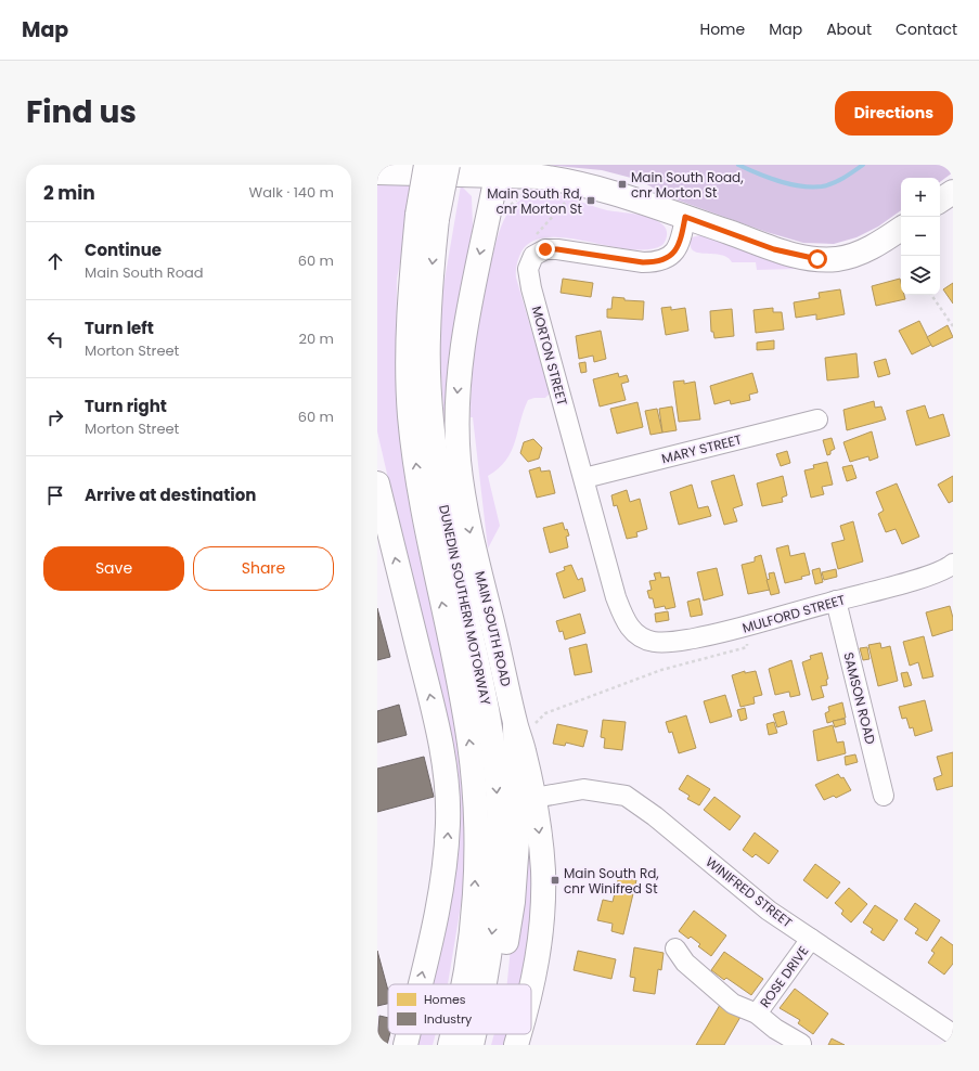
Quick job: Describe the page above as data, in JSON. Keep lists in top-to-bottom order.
{
  "streets": {
    "main road": ["DUNEDIN SOUTHERN MOTORWAY", "MAIN SOUTH ROAD"],
    "street": [
      "MORTON STREET",
      "MARY STREET",
      "MULFORD STREET",
      "SAMSON ROAD",
      "WINIFRED STREET",
      "ROSE DRIVE"
    ]
  },
  "crossings": [
    ["MORTON STREET", "MARY STREET"],
    ["MORTON STREET", "MULFORD STREET"],
    ["MULFORD STREET", "SAMSON ROAD"],
    ["MAIN SOUTH ROAD", "WINIFRED STREET"],
    ["WINIFRED STREET", "ROSE DRIVE"]
  ],
  "places": {
    "transit": ["Main South Road, cnr Morton St", "Main South Rd, cnr Morton St", "Main South Rd, cnr Winifred St"]
  },
  "legend": ["Homes", "Industry"],
  "page": {
    "header": "Map",
    "nav": [
      "Home",
      "Map",
      "About",
      "Contact"
    ],
    "title": "Find us",
    "buttons": [
      "Directions",
      ["Save", "Share"]
    ],
    "heading": ["2 min", "Walk · 140 m"],
    "map_buttons": ["+", "−"],
    "list": [
      ["Continue", "Main South Road", "60 m"],
      ["Turn left", "Morton Street", "20 m"],
      ["Turn right", "Morton Street", "60 m"],
      "Arrive at destination"
    ]
  }
}
